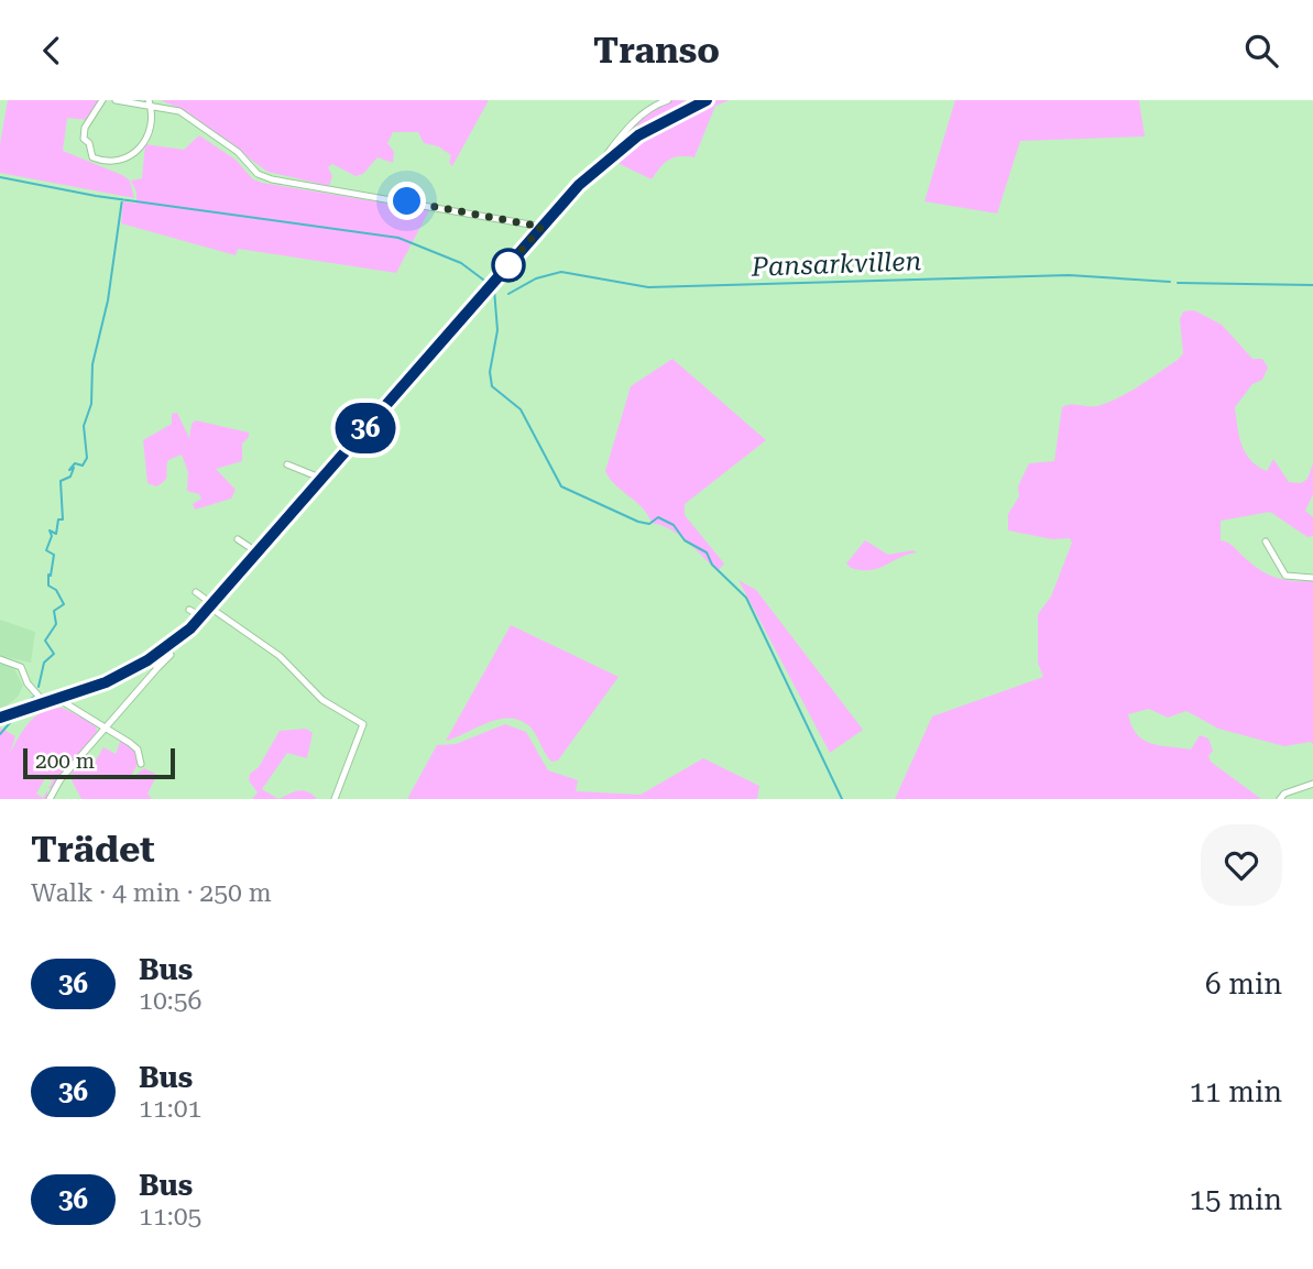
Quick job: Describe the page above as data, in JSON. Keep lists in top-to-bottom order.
{
  "water": ["Pansarkvillen"],
  "lines": ["bus line 36"],
  "scale_bar": "200 m",
  "page": {
    "header": "Transo",
    "on_map": "36",
    "scale": "200 m",
    "heading": ["Trädet", "Walk · 4 min · 250 m"],
    "list": [
      {
        "mark": "36",
        "name": "Bus",
        "note": "10:56",
        "value": "6 min"
      },
      {
        "mark": "36",
        "name": "Bus",
        "note": "11:01",
        "value": "11 min"
      },
      {
        "mark": "36",
        "name": "Bus",
        "note": "11:05",
        "value": "15 min"
      }
    ]
  }
}
